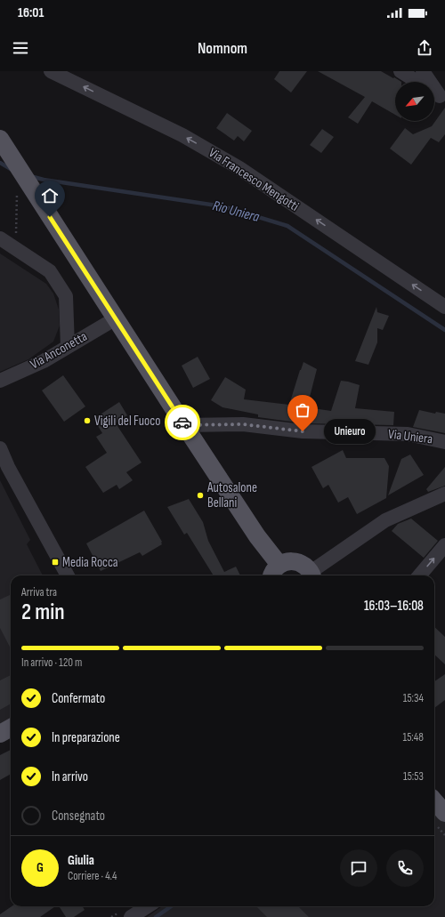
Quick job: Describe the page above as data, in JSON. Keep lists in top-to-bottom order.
{
  "streets": {
    "street": ["Via Francesco Mengotti", "Via Anconetta", "Via Uniera"]
  },
  "one_way": ["Via Francesco Mengotti"],
  "water": ["Rio Uniera"],
  "places": {
    "other": ["Vigili del Fuoco", "Unieuro", "Autosalone Bellani"],
    "transit": ["Media Rocca"]
  },
  "north": "bottom left",
  "page": {
    "status": "16:01",
    "header": "Nomnom",
    "bubble": "Unieuro",
    "heading": ["2 min", "Arriva tra", "16:03–16:08"],
    "panel": ["Giulia", "Corriere · 4.4"],
    "bar": "In arrivo · 120 m",
    "list": [
      ["Confermato", "15:34"],
      ["In preparazione", "15:48"],
      ["In arrivo", "15:53"],
      "Consegnato"
    ],
    "round": "G"
  }
}
